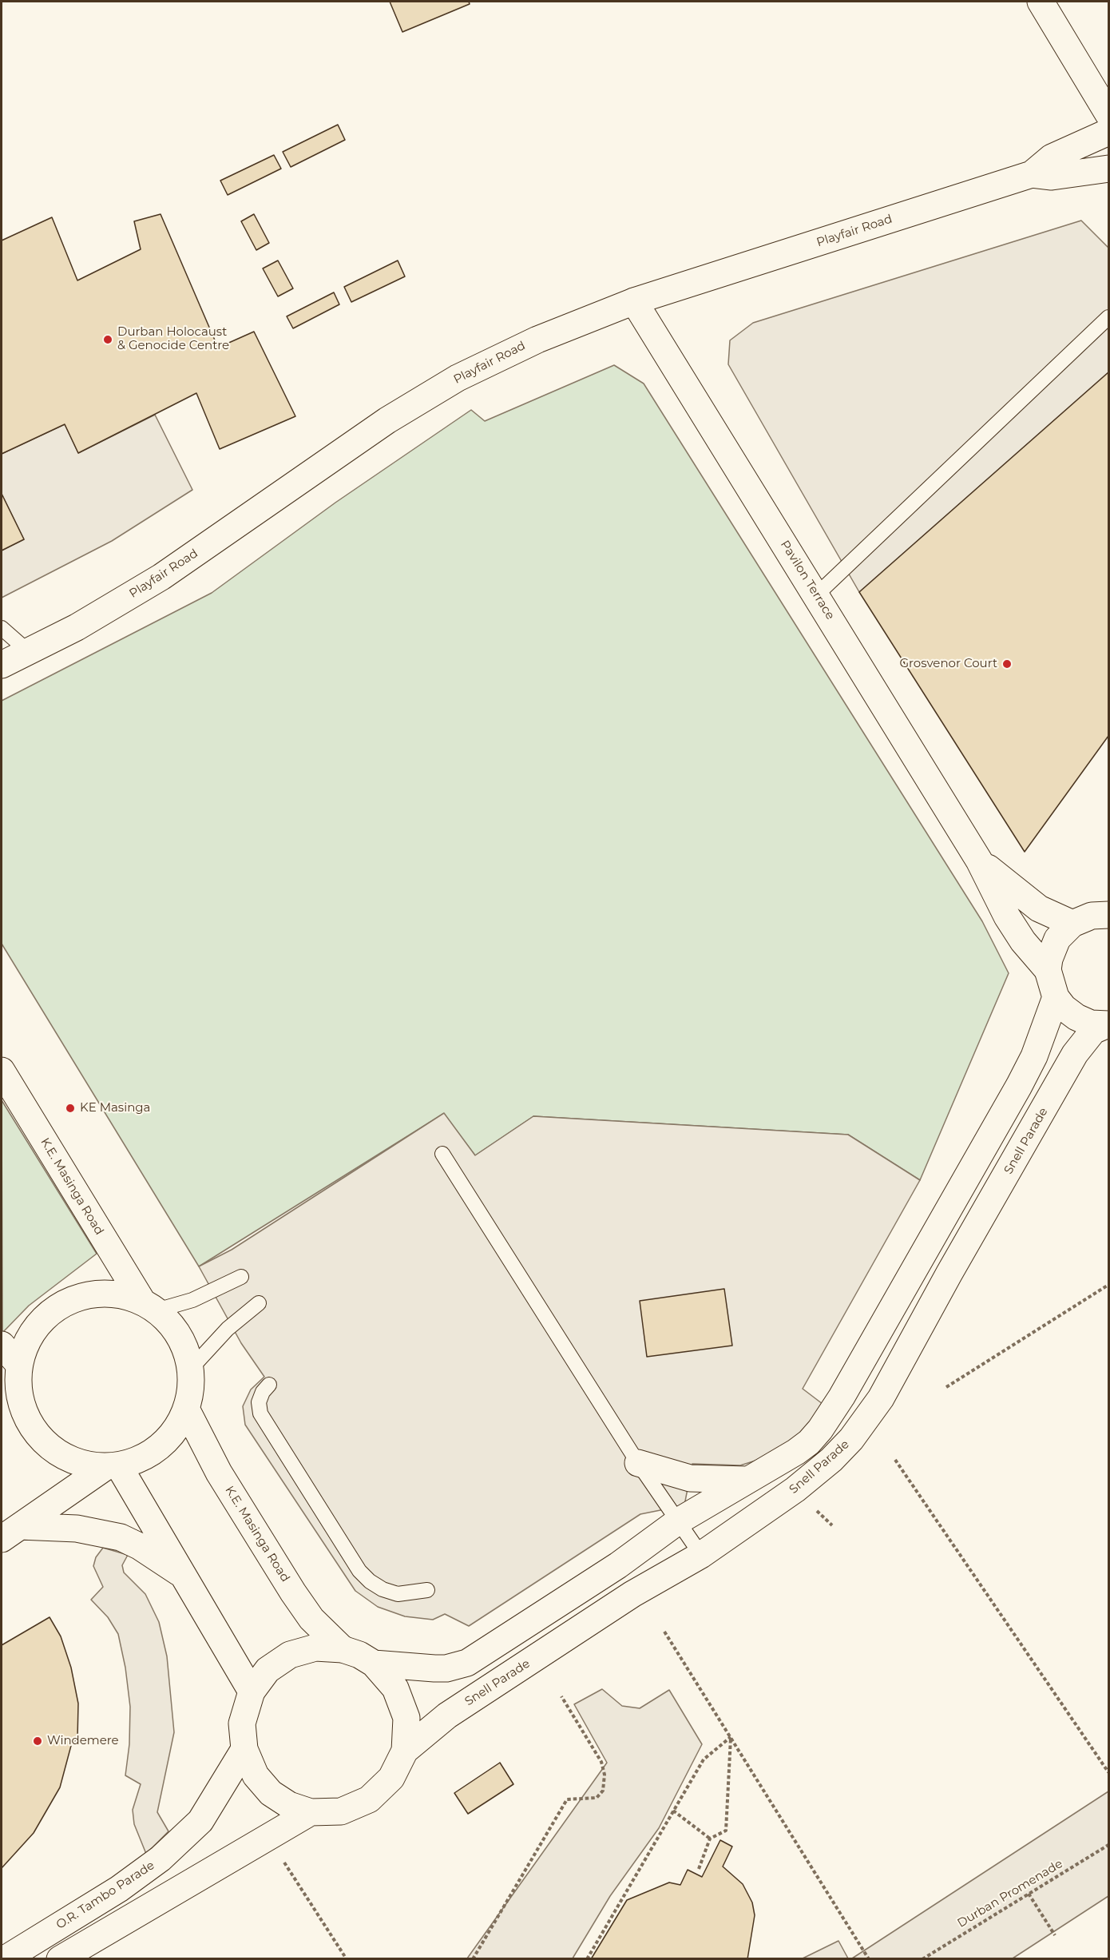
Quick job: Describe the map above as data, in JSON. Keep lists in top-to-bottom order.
{
  "streets": {
    "street": [
      "Playfair Road",
      "Pavilon Terrace",
      "Snell Parade",
      "K.E. Masinga Road",
      "O.R. Tambo Parade"
    ],
    "path": ["Durban Promenade"]
  },
  "crossings": [
    ["Playfair Road", "Pavilon Terrace"],
    ["Pavilon Terrace", "Snell Parade"],
    ["Snell Parade", "K.E. Masinga Road"],
    ["Snell Parade", "O.R. Tambo Parade"],
    ["K.E. Masinga Road", "O.R. Tambo Parade"]
  ],
  "places": [
    "Durban Holocaust & Genocide Centre",
    "Grosvenor Court",
    "KE Masinga",
    "Windemere"
  ]
}
